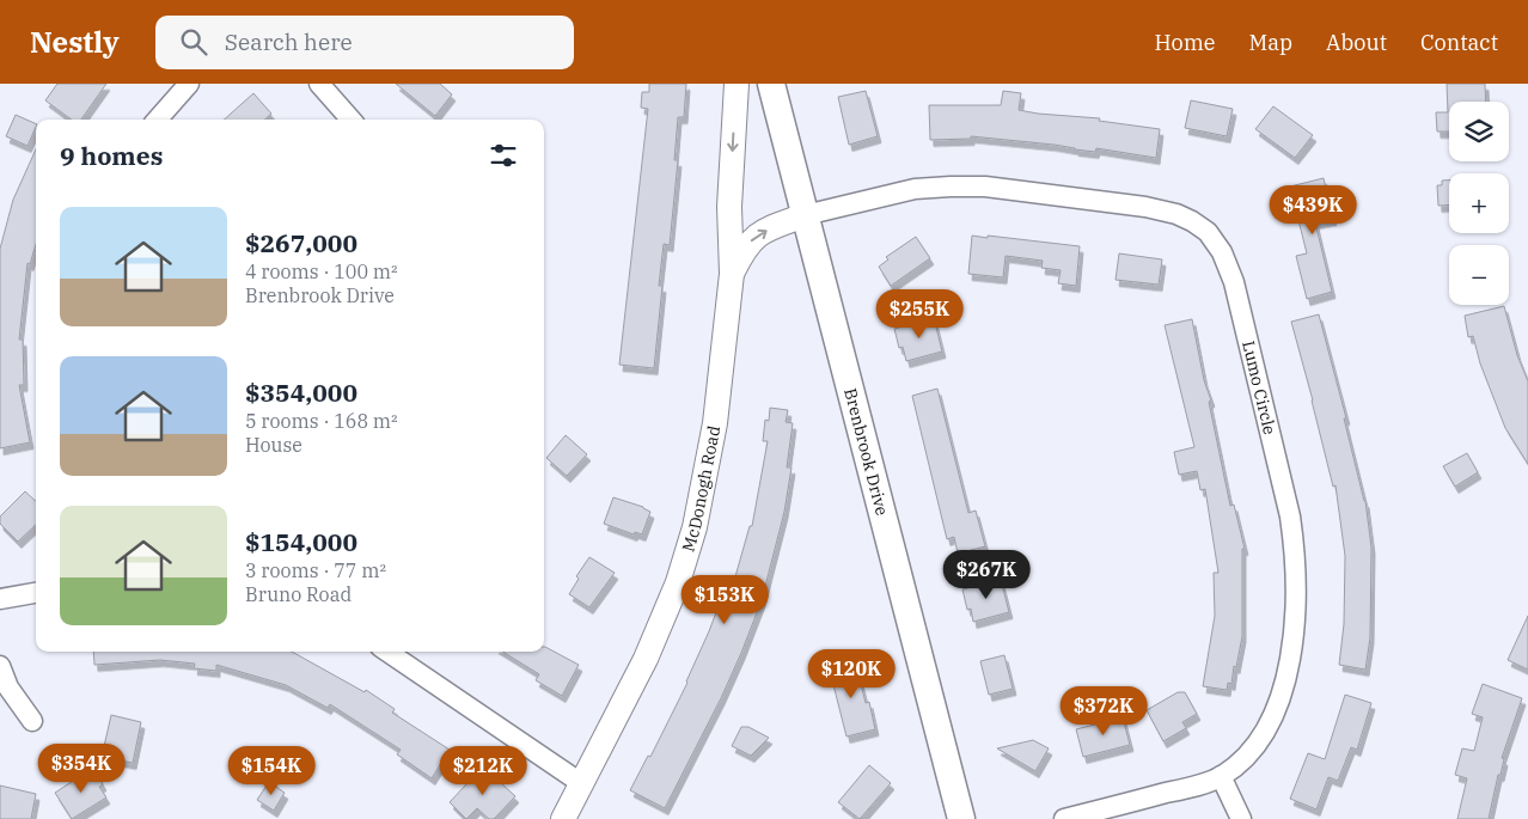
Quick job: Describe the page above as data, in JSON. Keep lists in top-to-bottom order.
{
  "streets": {
    "main road": ["Brenbrook Drive"],
    "street": ["Lumo Circle", "McDonogh Road"]
  },
  "crossings": [
    ["Lumo Circle", "Brenbrook Drive"],
    ["Lumo Circle", "McDonogh Road"],
    ["Brenbrook Drive", "McDonogh Road"]
  ],
  "page": {
    "header": "Nestly",
    "search": "Search here",
    "nav": [
      "Home",
      "Map",
      "About",
      "Contact"
    ],
    "map_buttons": ["+", "−"],
    "heading": "9 homes",
    "price": [
      "$439K",
      "$255K",
      "$267K",
      "$153K",
      "$120K",
      "$372K",
      "$354K",
      "$154K",
      "$212K"
    ],
    "list": [
      {
        "name": "$267,000",
        "note": "4 rooms · 100 m² · Brenbrook Drive"
      },
      {
        "name": "$354,000",
        "note": "5 rooms · 168 m² · House"
      },
      {
        "name": "$154,000",
        "note": "3 rooms · 77 m² · Bruno Road"
      }
    ]
  }
}
